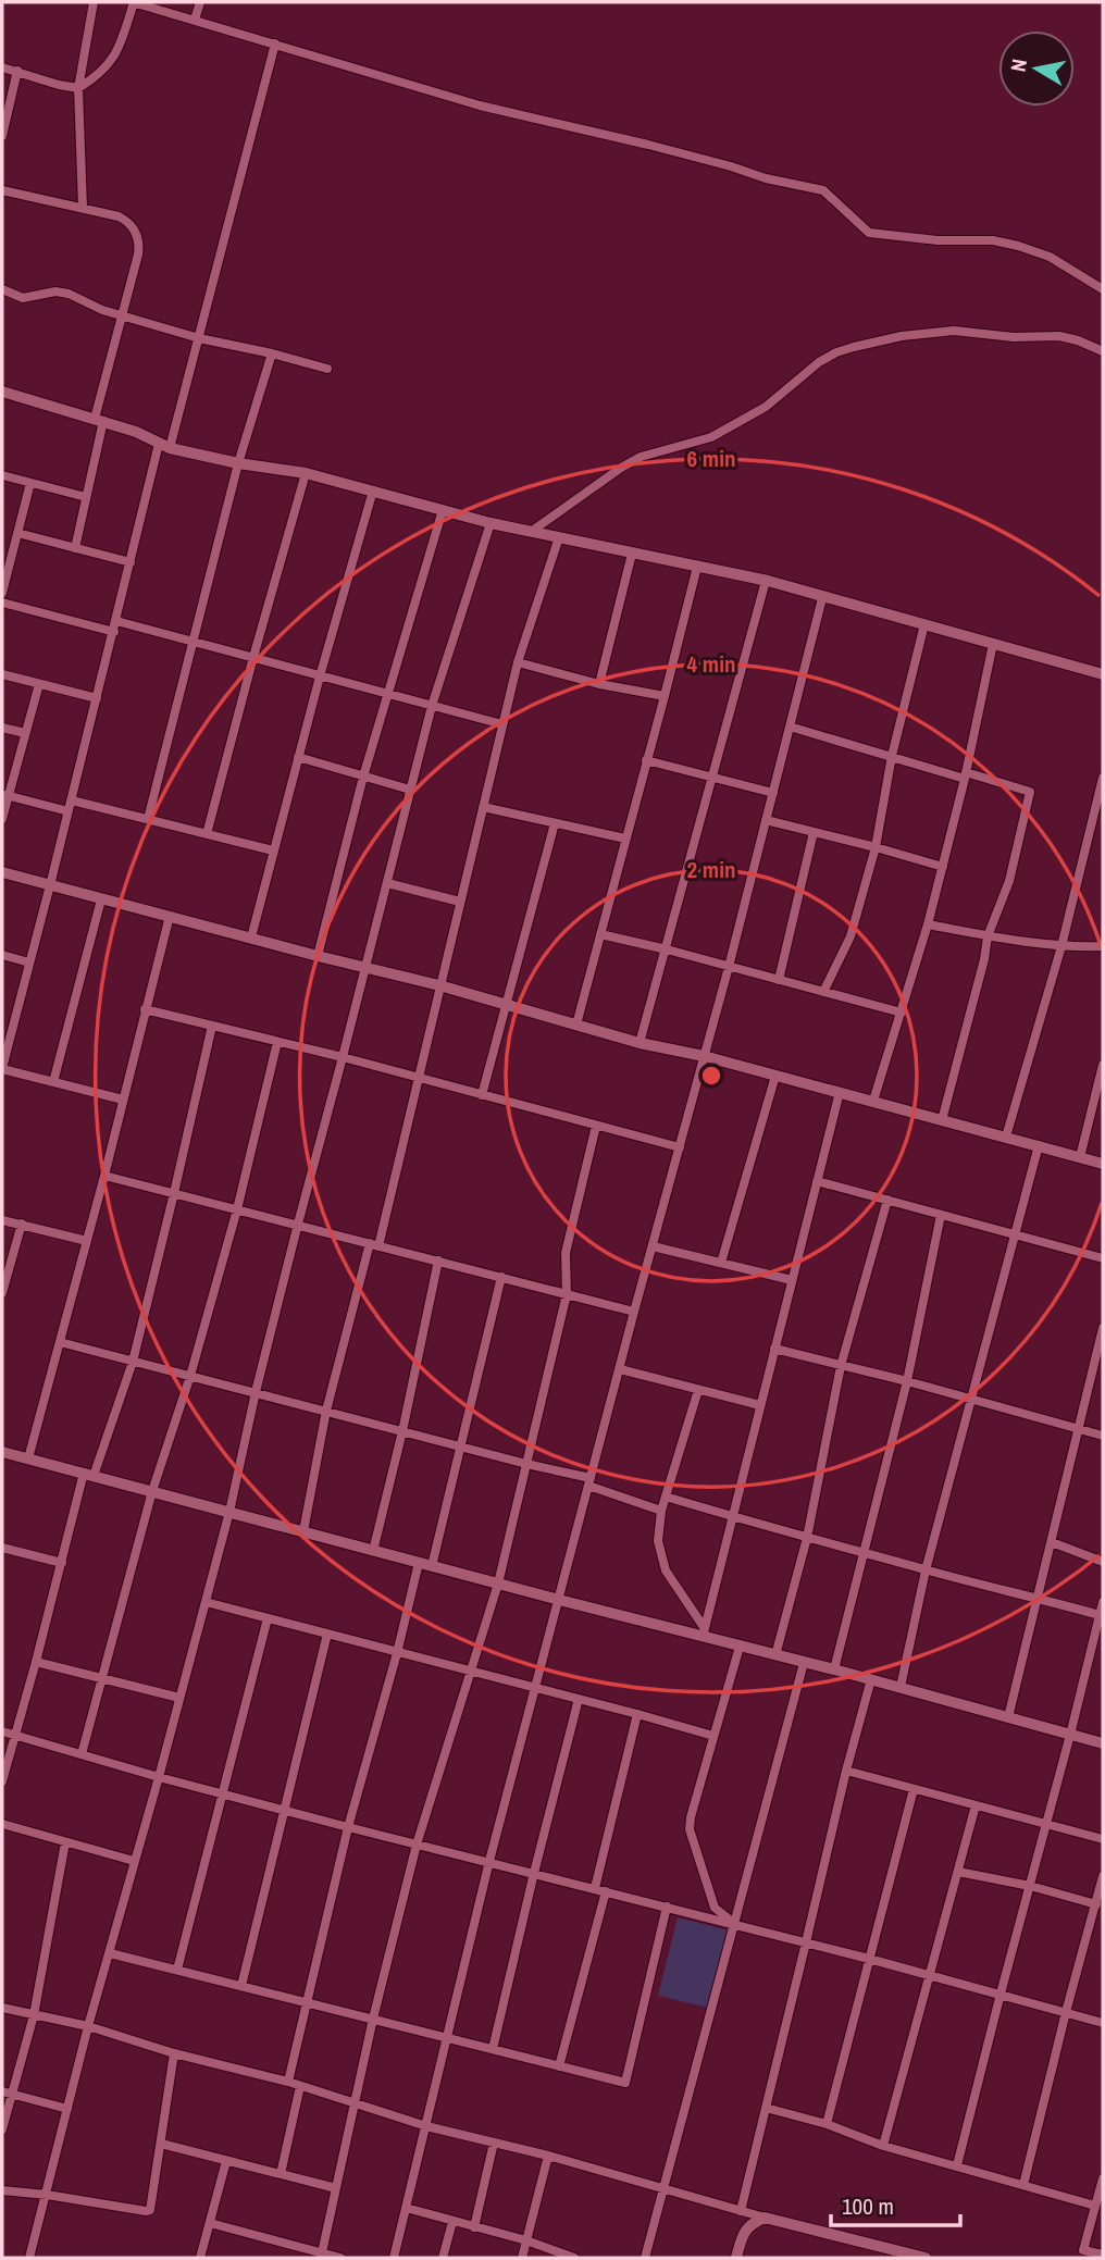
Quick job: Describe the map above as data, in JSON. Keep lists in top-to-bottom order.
{
  "scale_bar": "100 m",
  "north": "left",
  "rings": ["6 min", "4 min", "2 min"]
}
